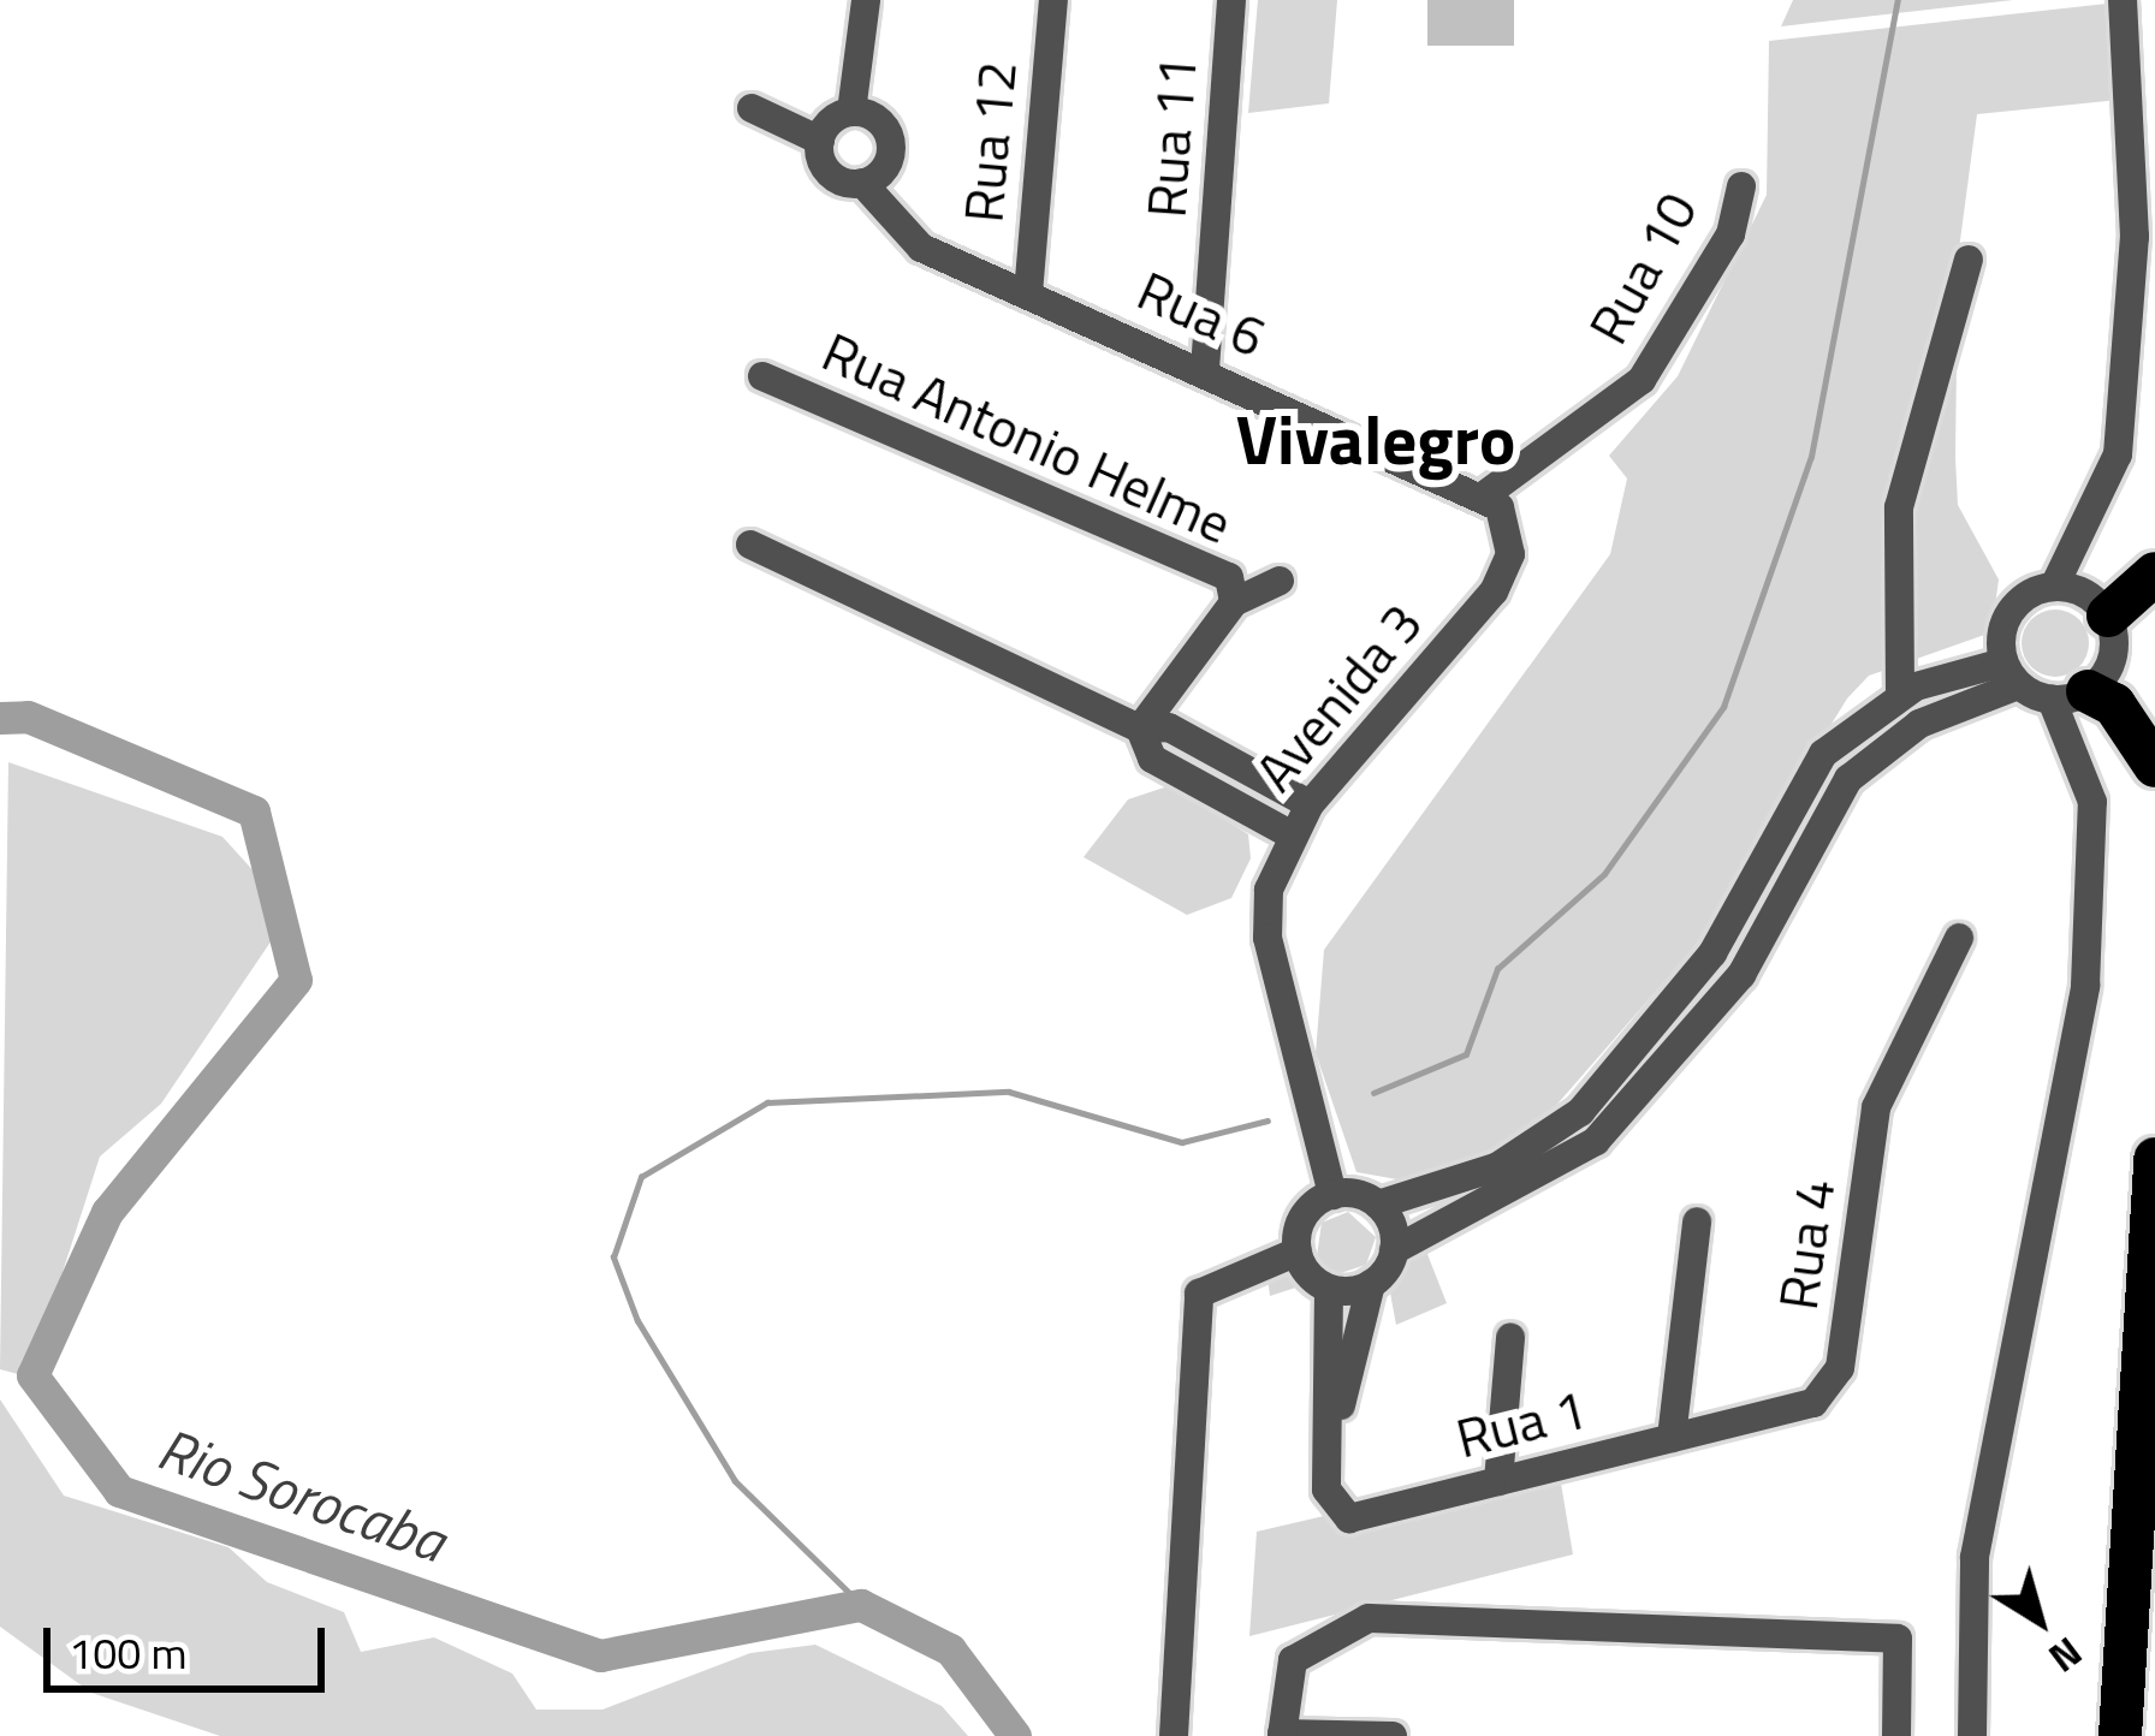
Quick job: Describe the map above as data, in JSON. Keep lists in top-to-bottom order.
{
  "streets": {
    "street": [
      "Rua 11",
      "Rua 12",
      "Rua 10",
      "Rua 6",
      "Rua Antonio Helme",
      "Avenida 3",
      "Rua 4",
      "Rua 1"
    ]
  },
  "crossings": [
    ["Rua 11", "Rua 6"],
    ["Rua 12", "Rua 6"],
    ["Rua 10", "Rua 6"],
    ["Rua 6", "Avenida 3"],
    ["Rua 4", "Rua 1"]
  ],
  "districts": ["Vivalegro"],
  "water": ["Rio Sorocaba"],
  "scale_bar": "100 m",
  "north": "bottom right"
}
